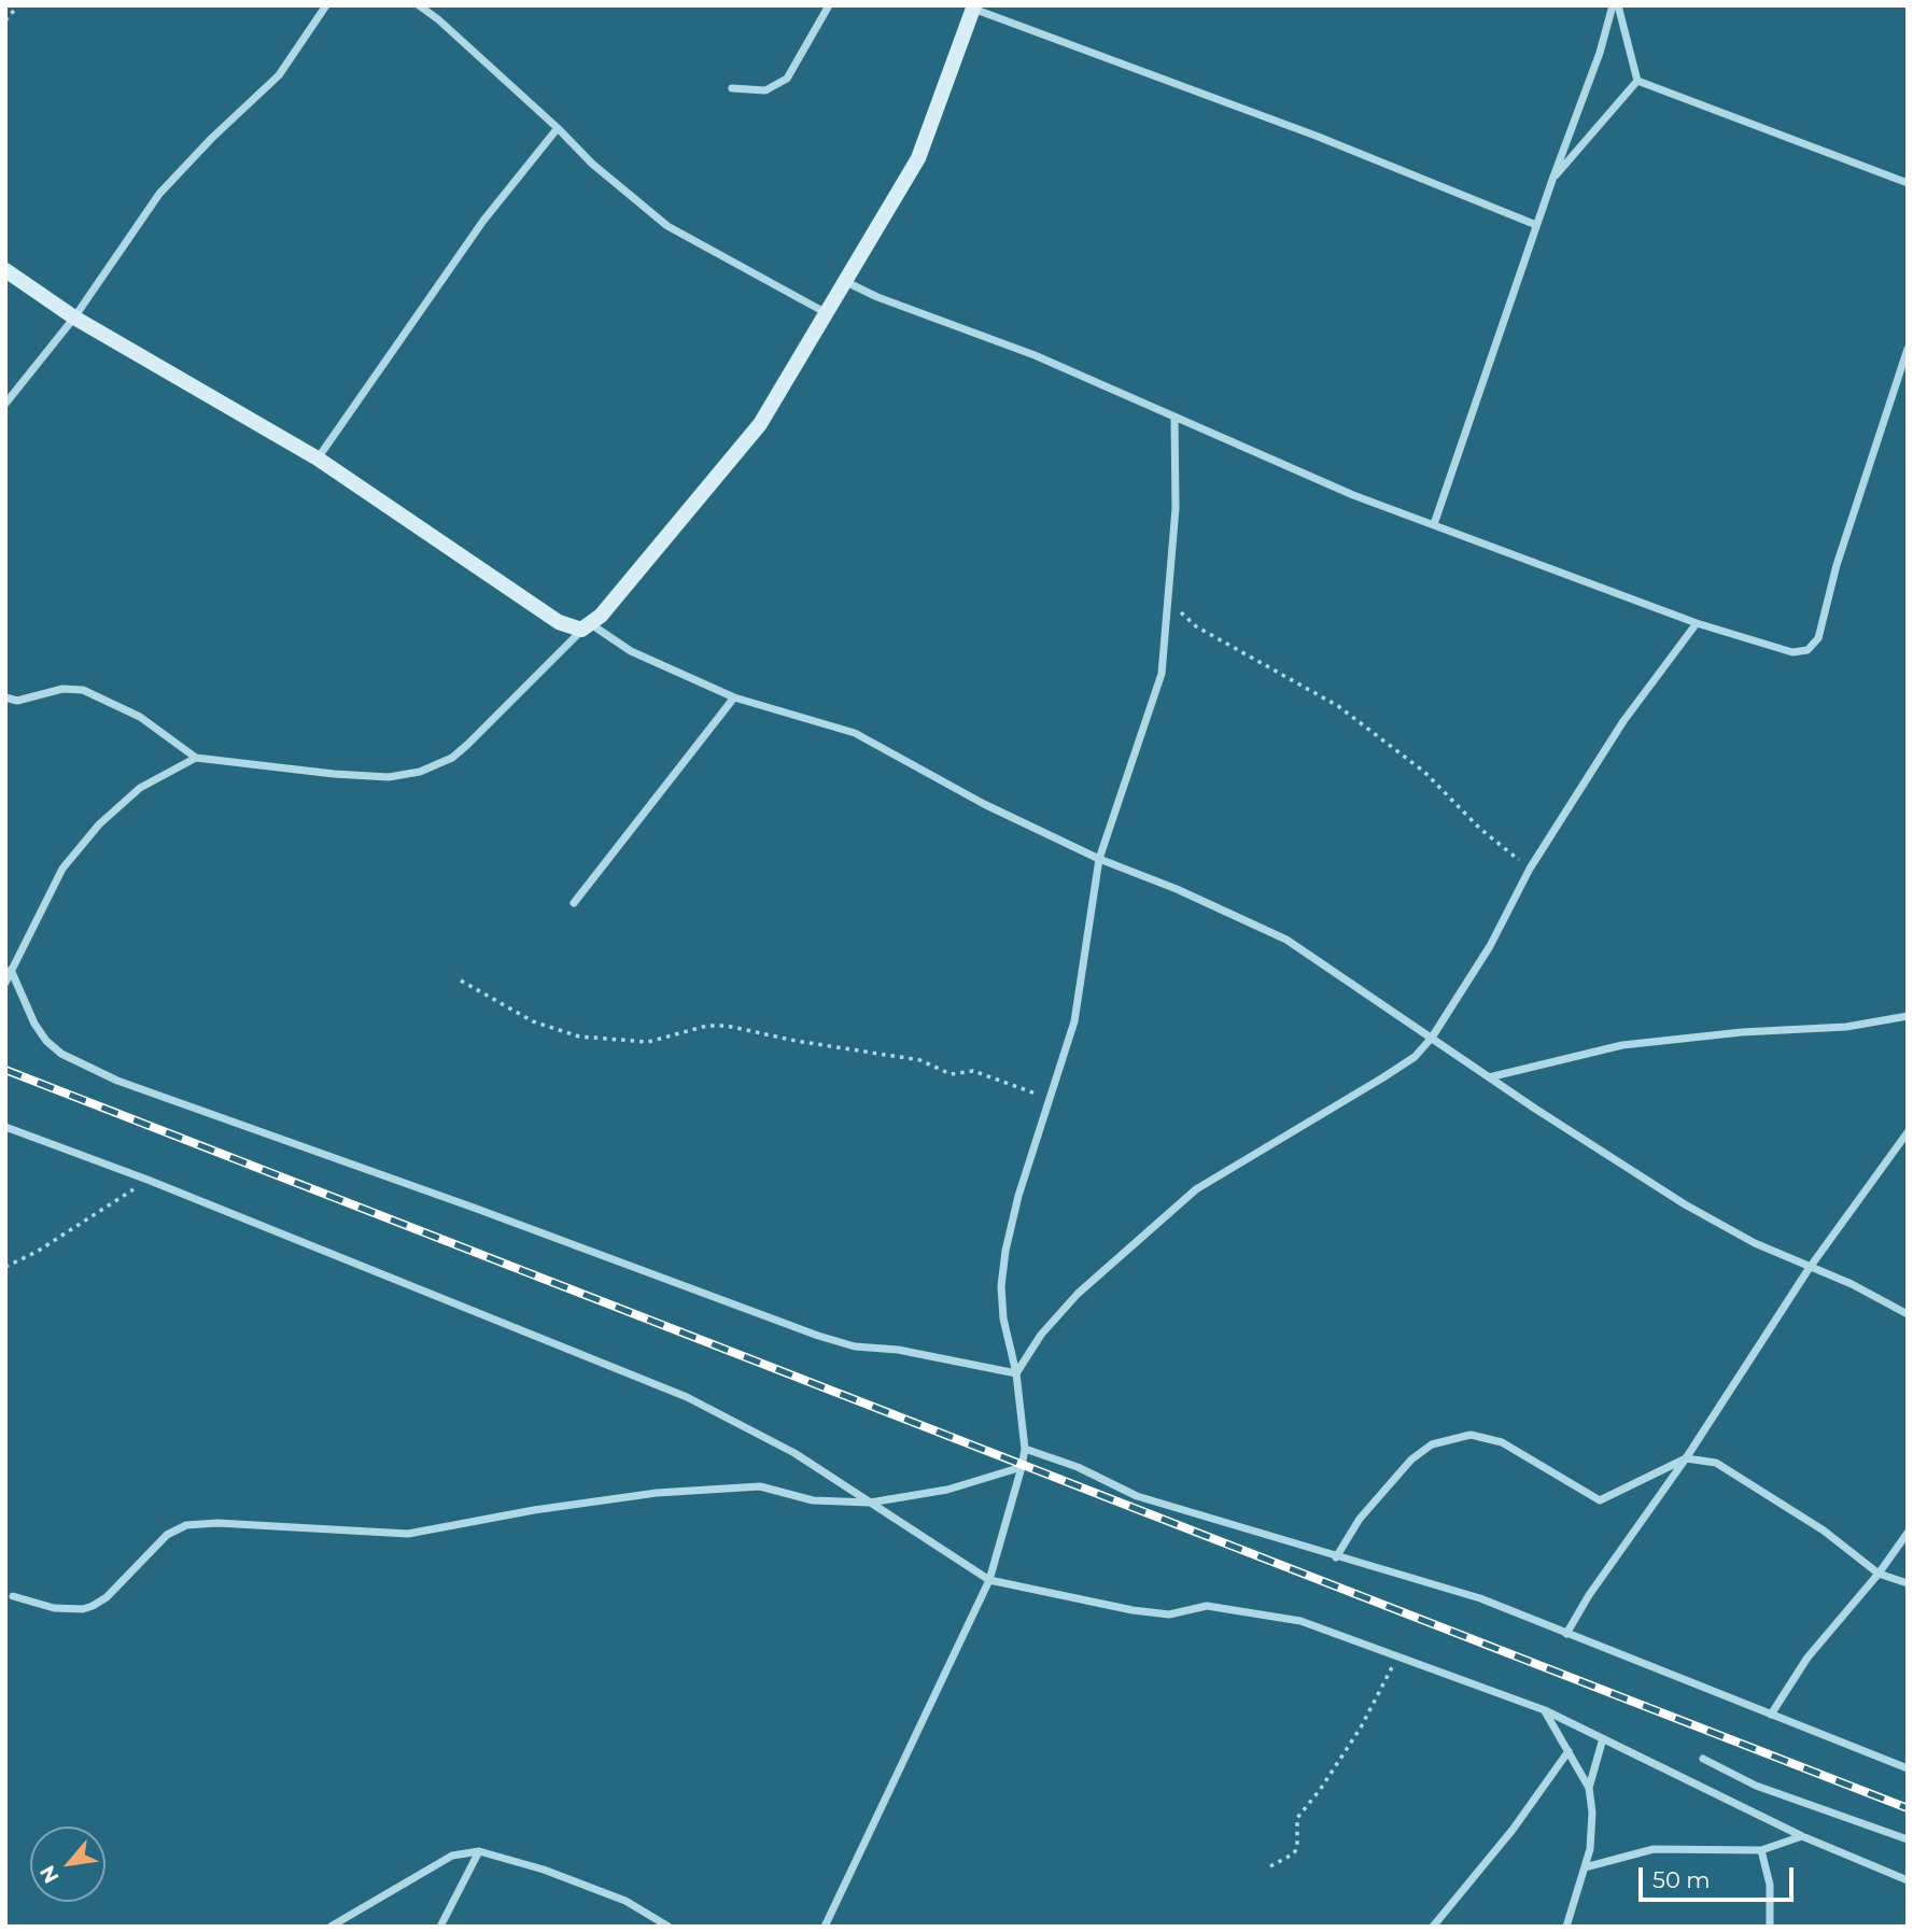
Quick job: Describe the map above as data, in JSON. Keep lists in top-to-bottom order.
{
  "scale_bar": "50 m",
  "north": "bottom left"
}
